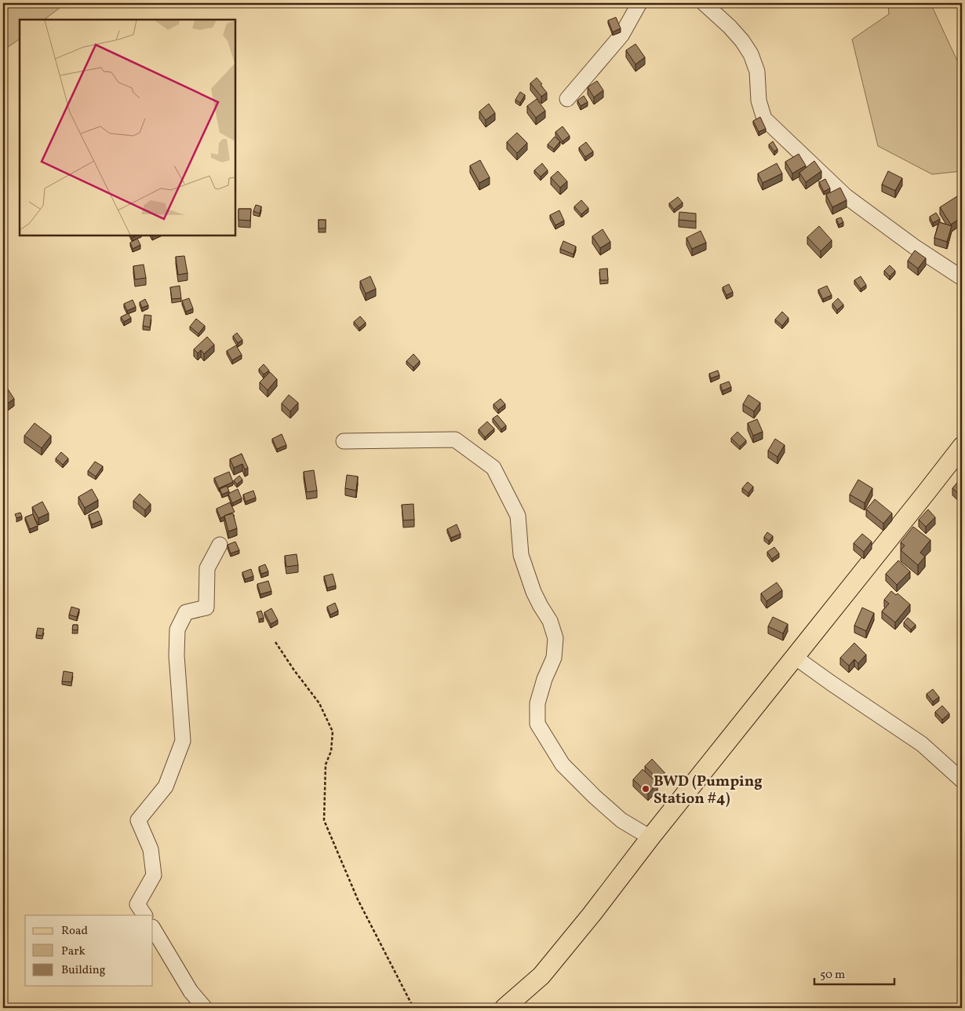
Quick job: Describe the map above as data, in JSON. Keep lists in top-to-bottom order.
{
  "places": ["BWD (Pumping Station #4)"],
  "legend": ["Road", "Park", "Building"],
  "scale_bar": "50 m"
}
